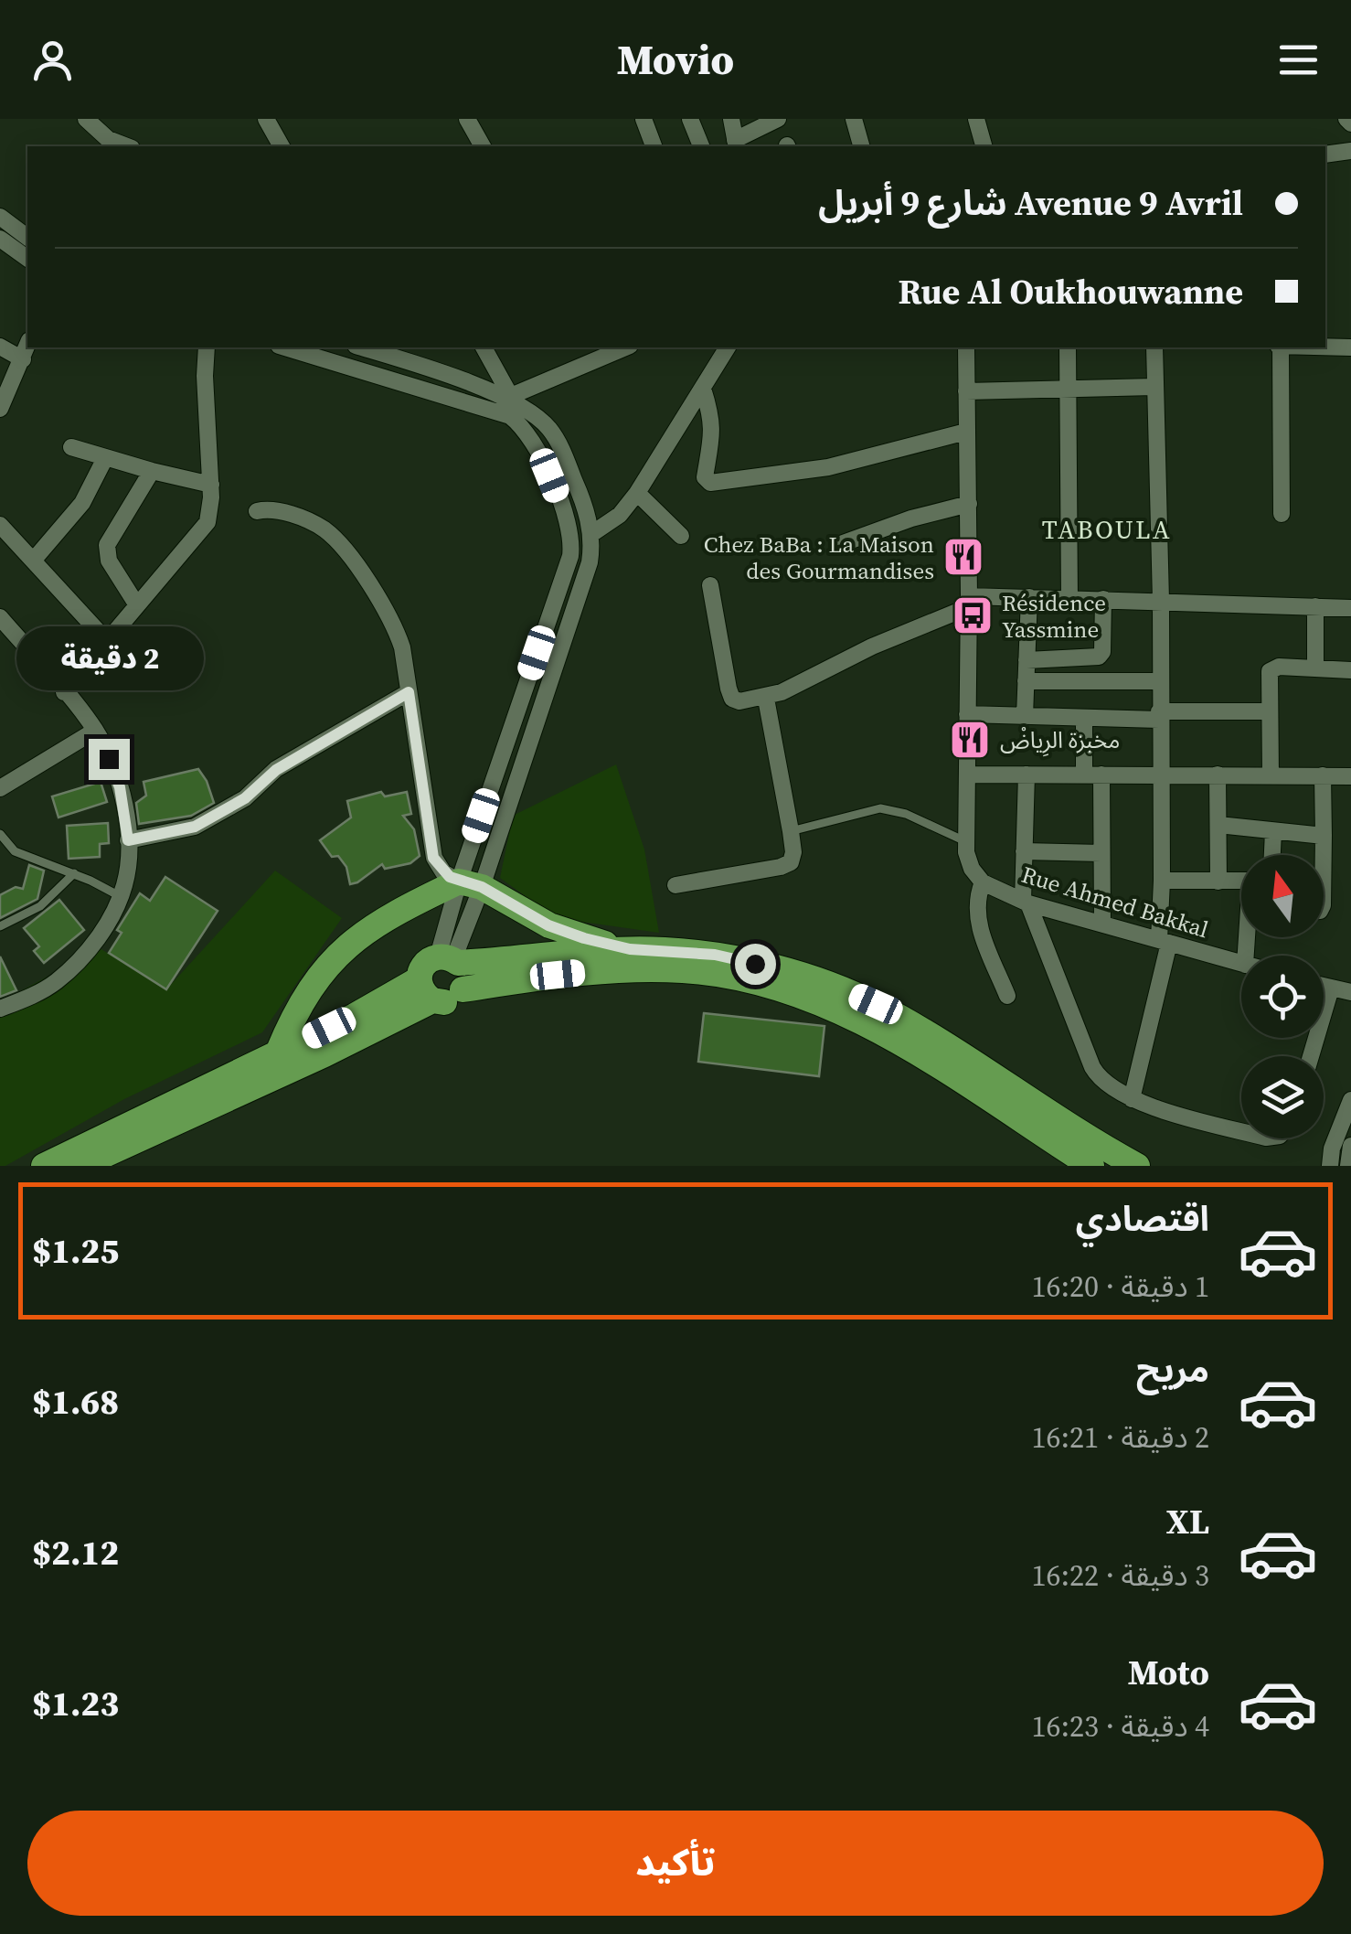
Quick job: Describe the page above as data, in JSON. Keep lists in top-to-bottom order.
{
  "streets": {
    "street": ["Rue Ahmed Bakkal"]
  },
  "districts": ["TABOULA"],
  "places": {
    "restaurant": ["Chez BaBa : La Maison des Gourmandises", "مخبزة الرِياضْ"],
    "bus stop": ["Résidence Yassmine"]
  },
  "north": "top",
  "page": {
    "header": "Movio",
    "banner": ["Avenue 9 Avril شارع 9 أبريل", "Rue Al Oukhouwanne"],
    "bubble": "2 دقيقة",
    "list": [
      {
        "name": "اقتصادي",
        "note": "1 دقيقة · 16:20",
        "value": "$1.25"
      },
      {
        "name": "مريح",
        "note": "2 دقيقة · 16:21",
        "value": "$1.68"
      },
      {
        "name": "XL",
        "note": "3 دقيقة · 16:22",
        "value": "$2.12"
      },
      {
        "name": "Moto",
        "note": "4 دقيقة · 16:23",
        "value": "$1.23"
      }
    ],
    "buttons": "تأكيد"
  }
}
